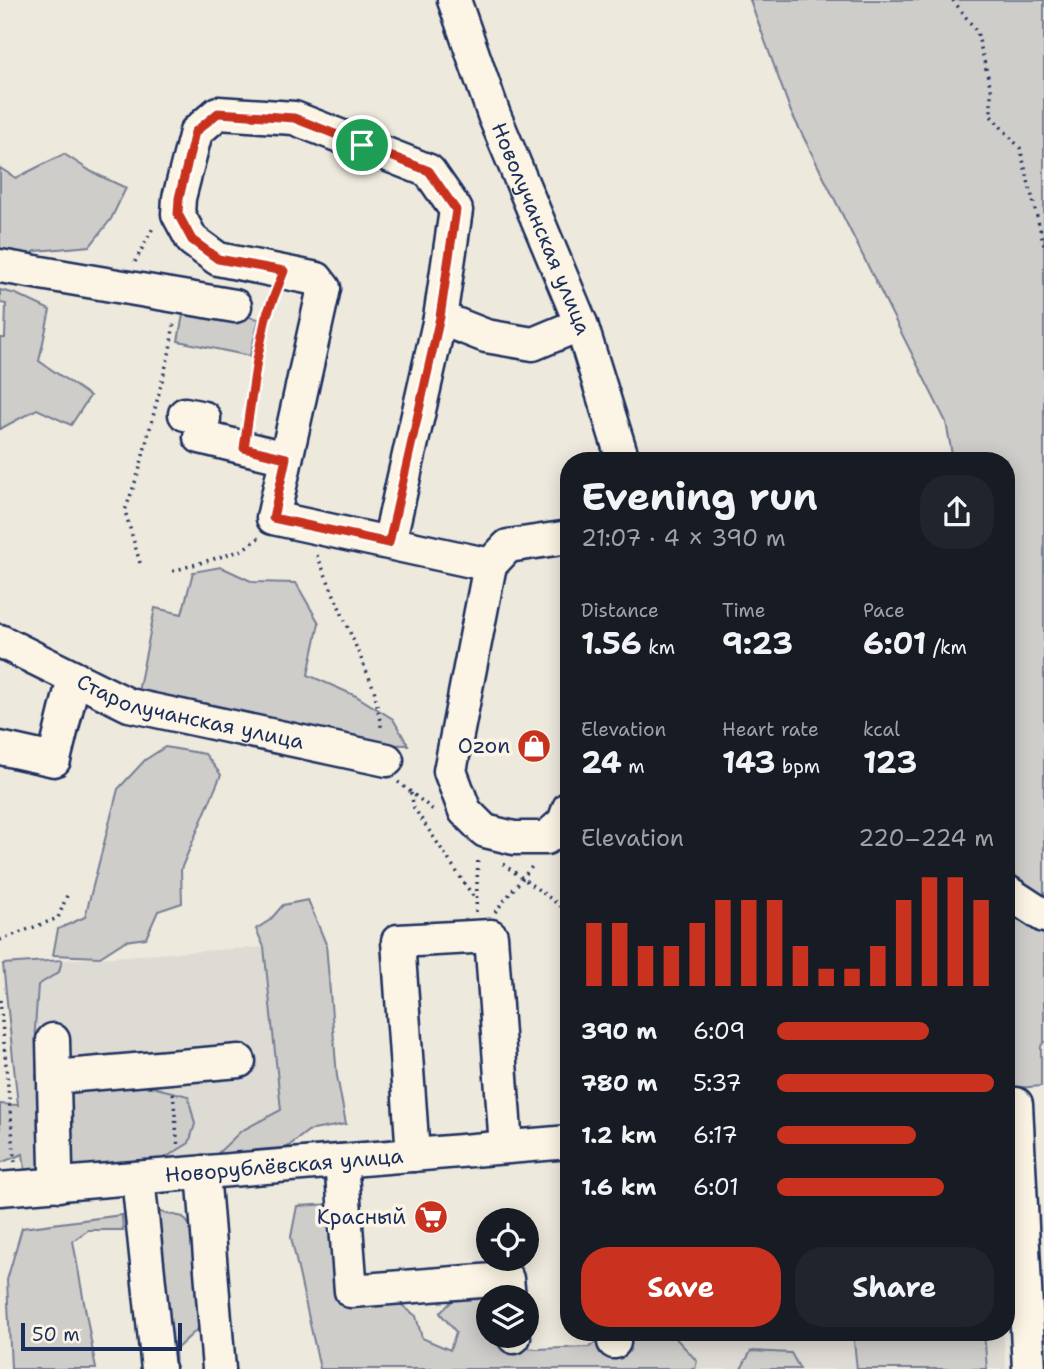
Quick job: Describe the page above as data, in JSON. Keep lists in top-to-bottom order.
{
  "streets": {
    "street": ["Новолучанская улица", "Старолучанская улица", "Новорублёвская улица"]
  },
  "places": {
    "shop": ["Ozon"],
    "supermarket": ["Красный"]
  },
  "scale_bar": "50 m",
  "page": {
    "heading": ["Evening run", "21:07 · 4 × 390 m"],
    "stats": [
      ["Distance", "1.56 km"],
      ["Time", "9:23"],
      ["Pace", "6:01 /km"],
      ["Elevation", "24 m"],
      ["Heart rate", "143 bpm"],
      ["kcal", "123"]
    ],
    "chart": ["Elevation", "220–224 m"],
    "list": [
      {
        "name": "390 m",
        "note": "6:09"
      },
      {
        "name": "780 m",
        "note": "5:37"
      },
      {
        "name": "1.2 km",
        "note": "6:17"
      },
      {
        "name": "1.6 km",
        "note": "6:01"
      }
    ],
    "buttons": ["Save", "Share"],
    "scale": "50 m"
  }
}
